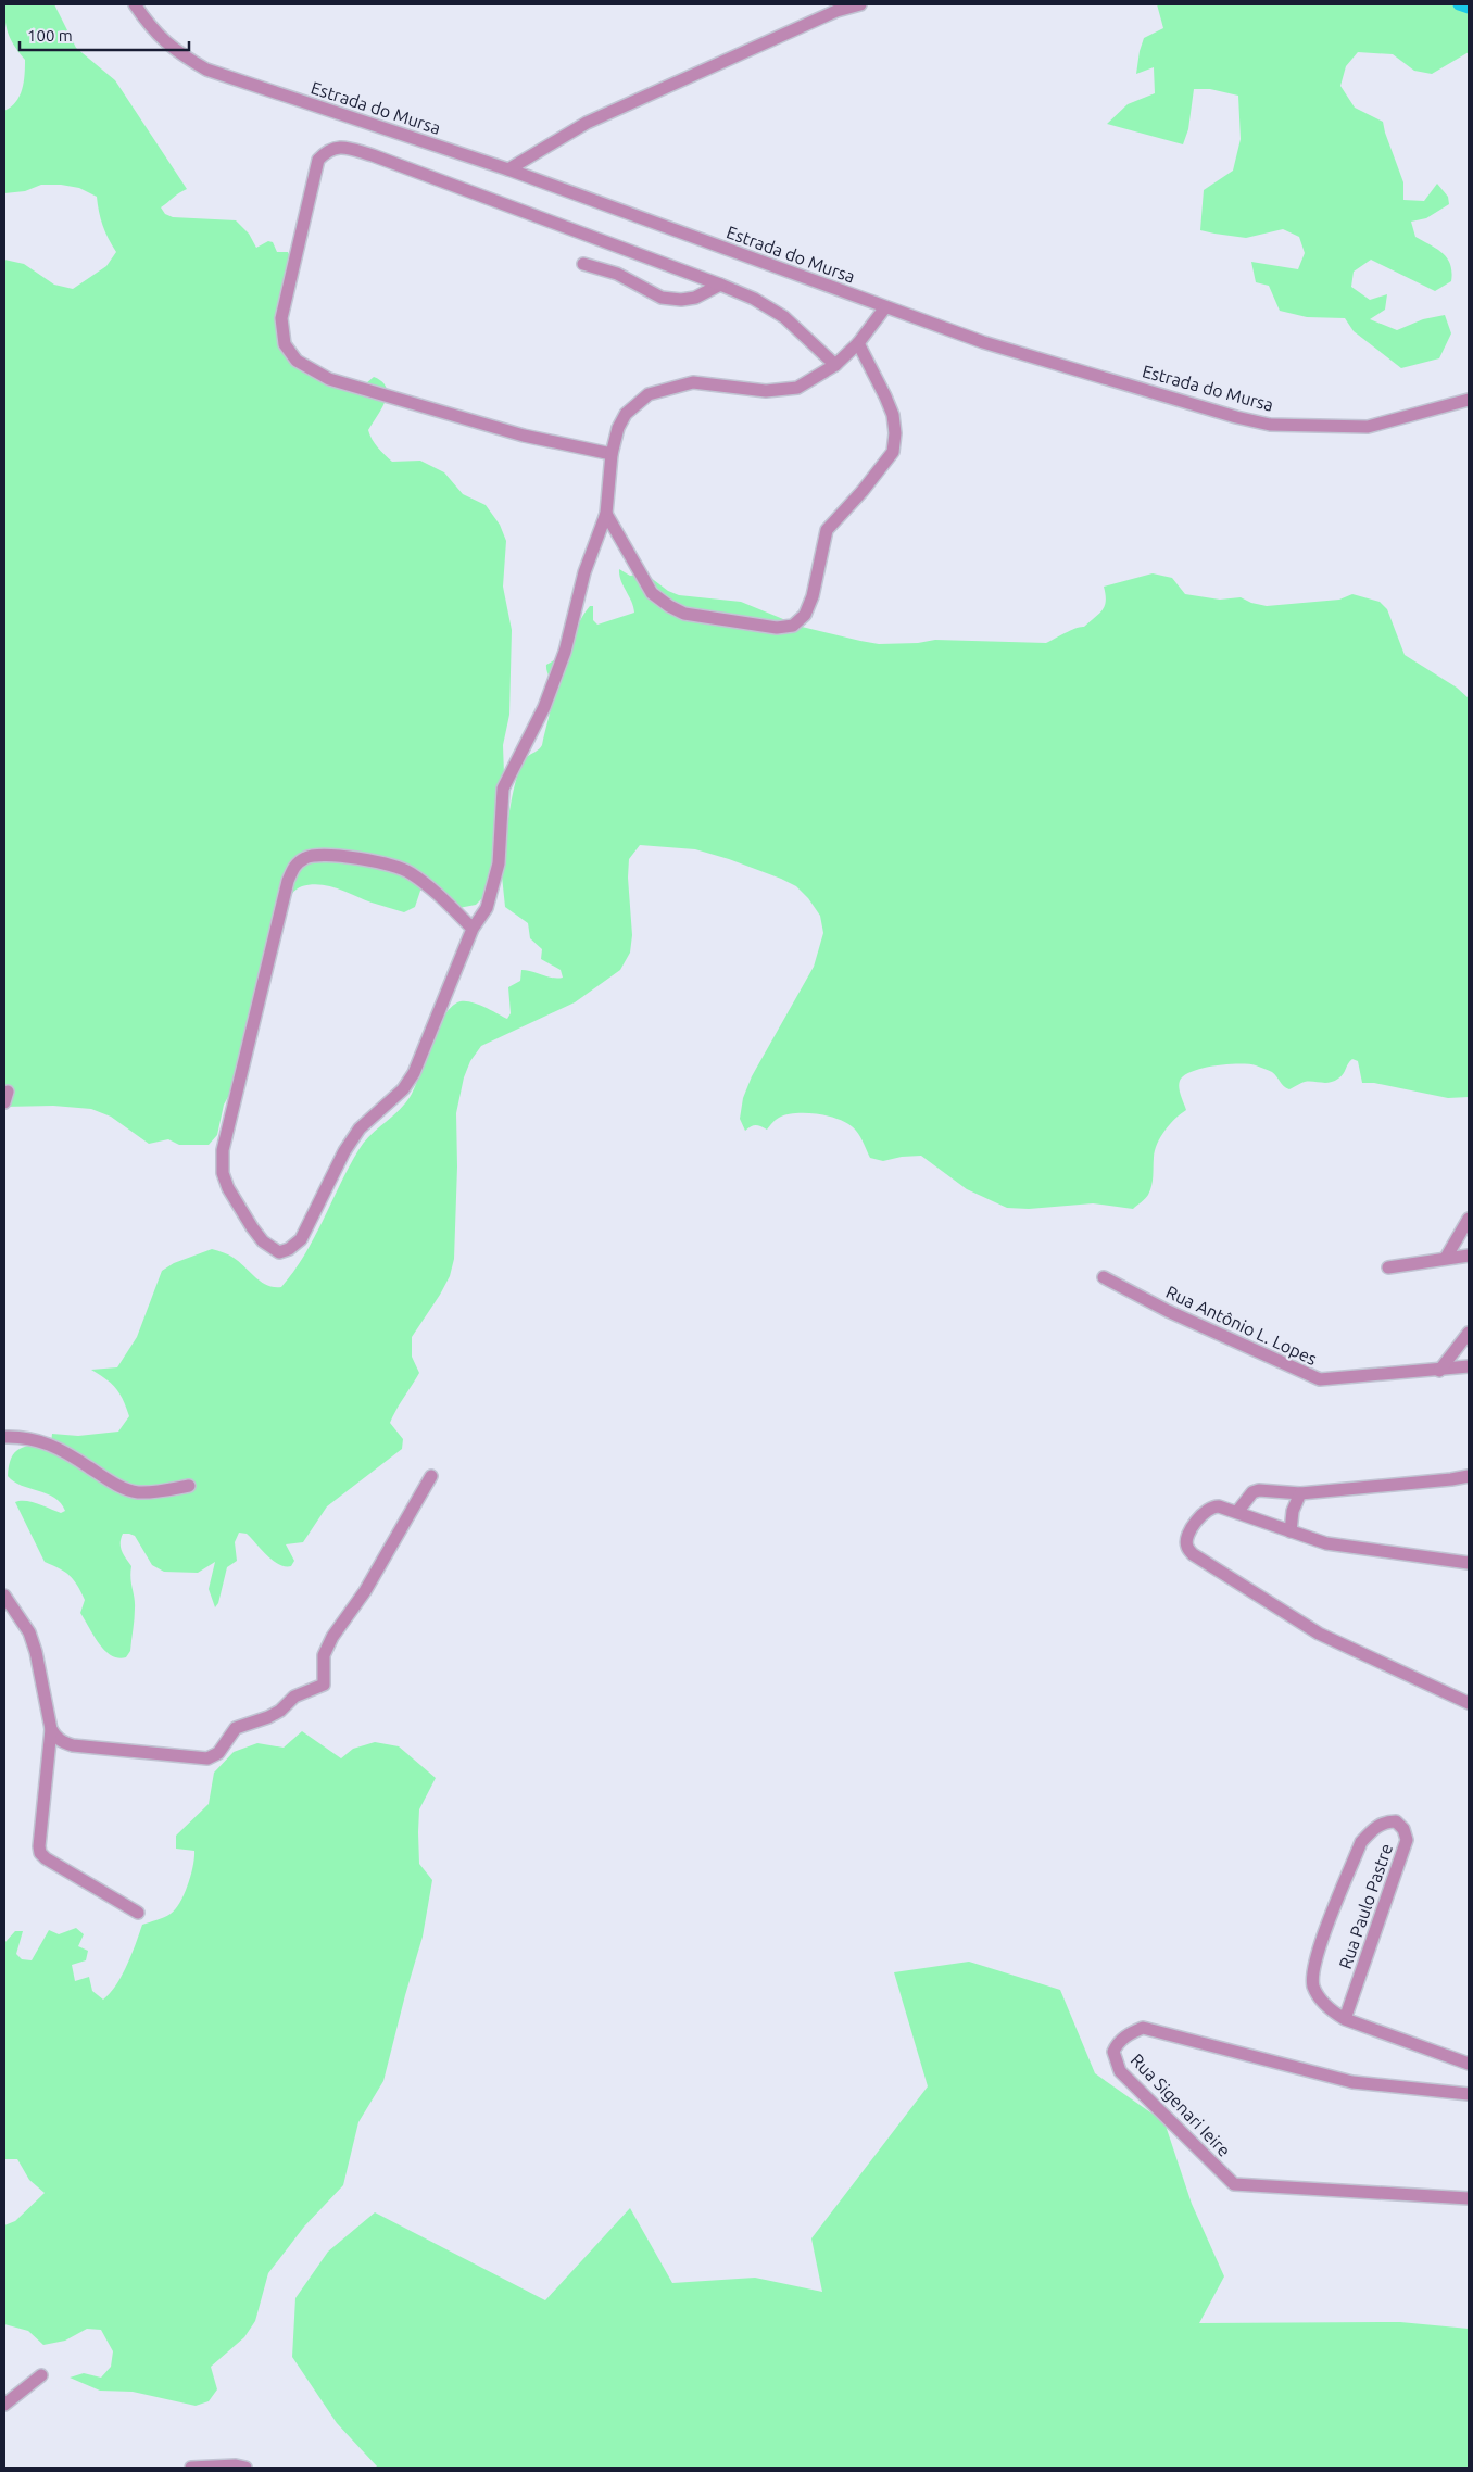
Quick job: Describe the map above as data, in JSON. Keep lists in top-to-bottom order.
{
  "streets": {
    "street": [
      "Estrada do Mursa",
      "Rua Antônio L. Lopes",
      "Rua Paulo Pastre",
      "Rua Sigenari Ieire"
    ]
  },
  "scale_bar": "100 m"
}
